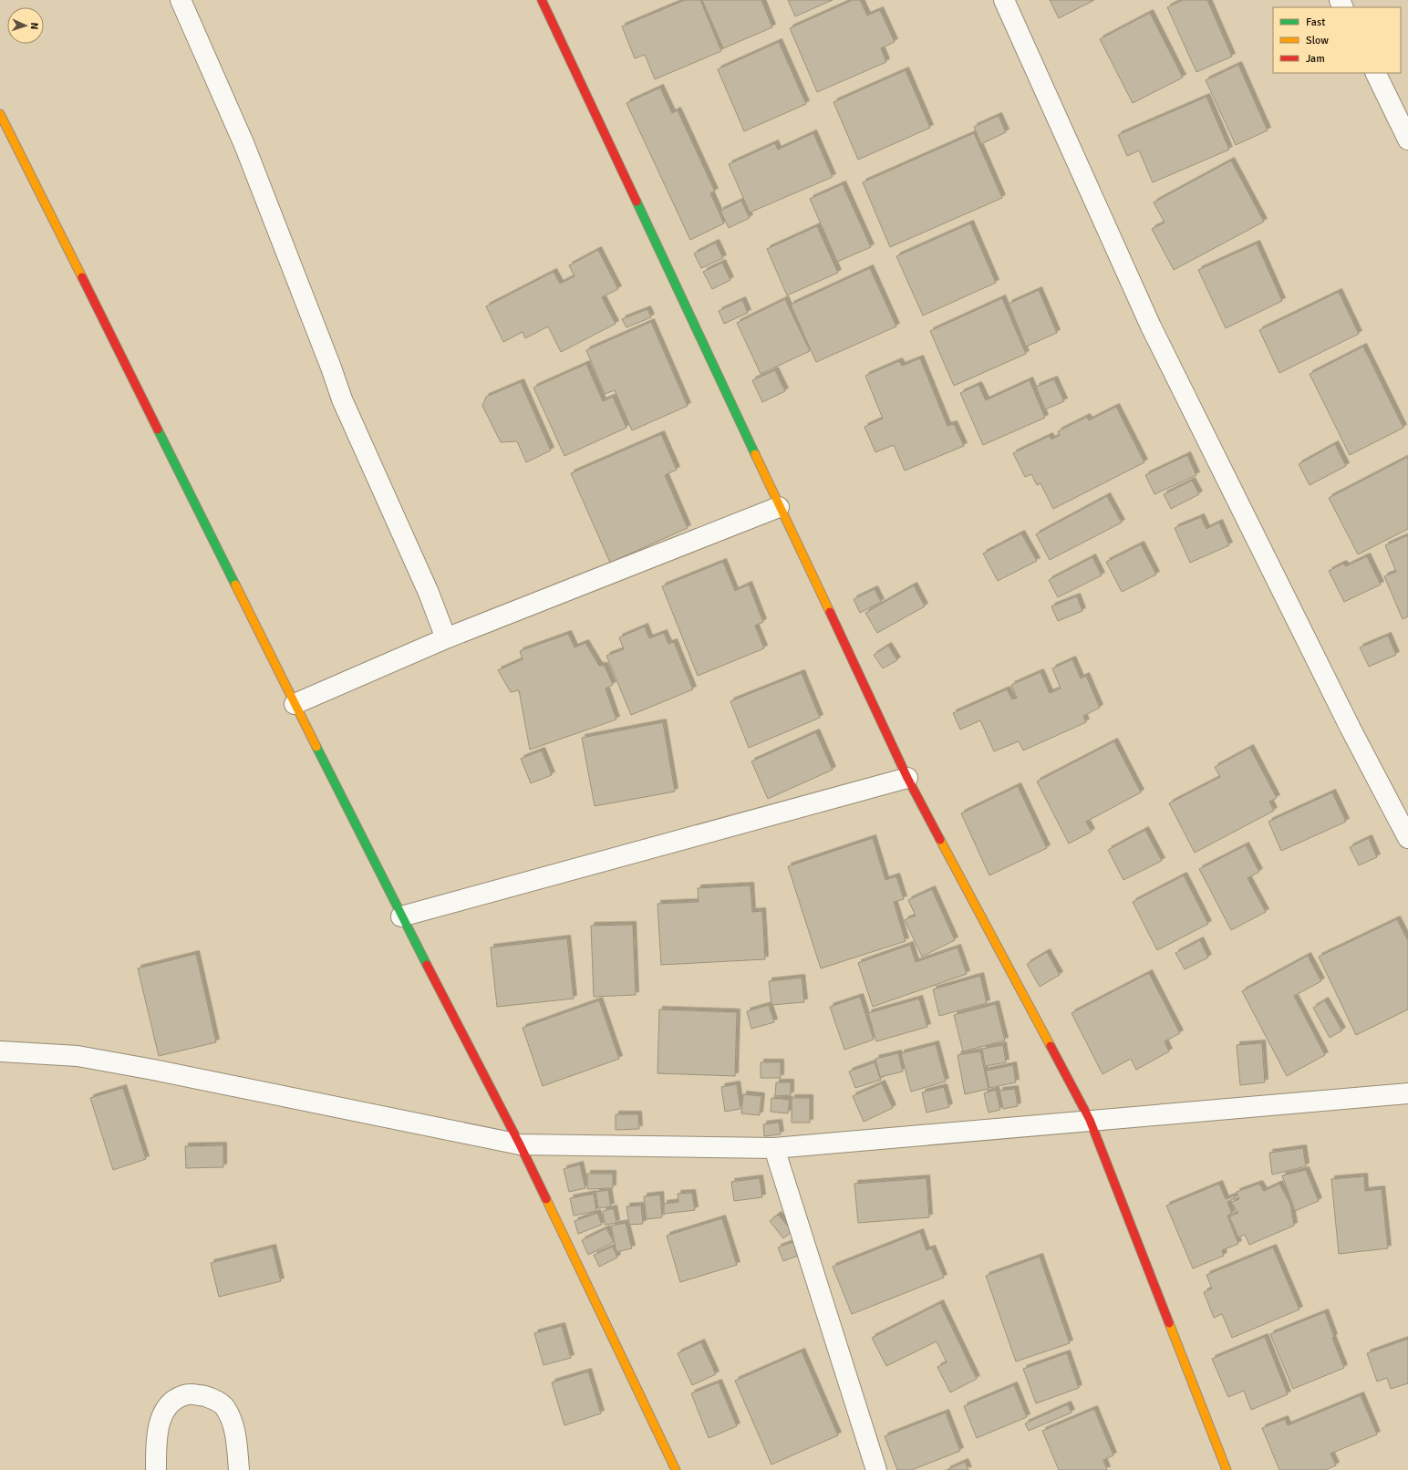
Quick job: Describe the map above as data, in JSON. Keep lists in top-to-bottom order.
{
  "legend": ["Fast", "Slow", "Jam"],
  "north": "right"
}
